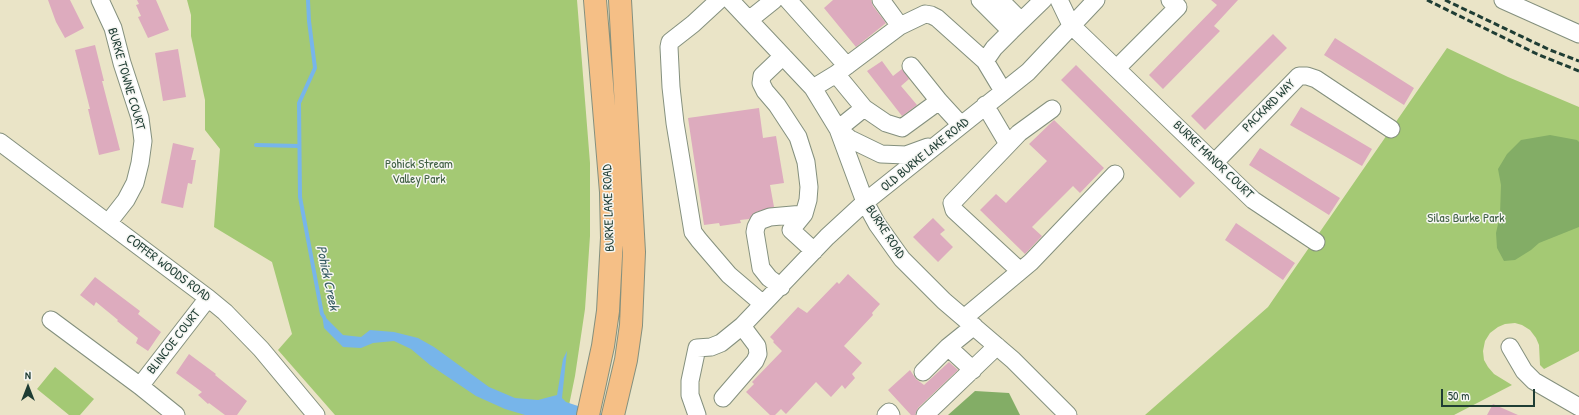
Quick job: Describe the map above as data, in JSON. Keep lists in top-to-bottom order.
{
  "streets": {
    "main road": ["BURKE LAKE ROAD"],
    "street": [
      "BURKE TOWNE COURT",
      "PACKARD WAY",
      "OLD BURKE LAKE ROAD",
      "BURKE MANOR COURT",
      "BURKE ROAD",
      "COFFER WOODS ROAD",
      "BLINCOE COURT"
    ]
  },
  "crossings": [
    ["BURKE TOWNE COURT", "COFFER WOODS ROAD"],
    ["PACKARD WAY", "BURKE MANOR COURT"],
    ["OLD BURKE LAKE ROAD", "BURKE MANOR COURT"],
    ["OLD BURKE LAKE ROAD", "BURKE ROAD"],
    ["COFFER WOODS ROAD", "BLINCOE COURT"]
  ],
  "water": ["Pohick Creek"],
  "parks": ["Pohick Stream Valley Park", "Silas Burke Park"],
  "scale_bar": "50 m",
  "north": "top"
}
